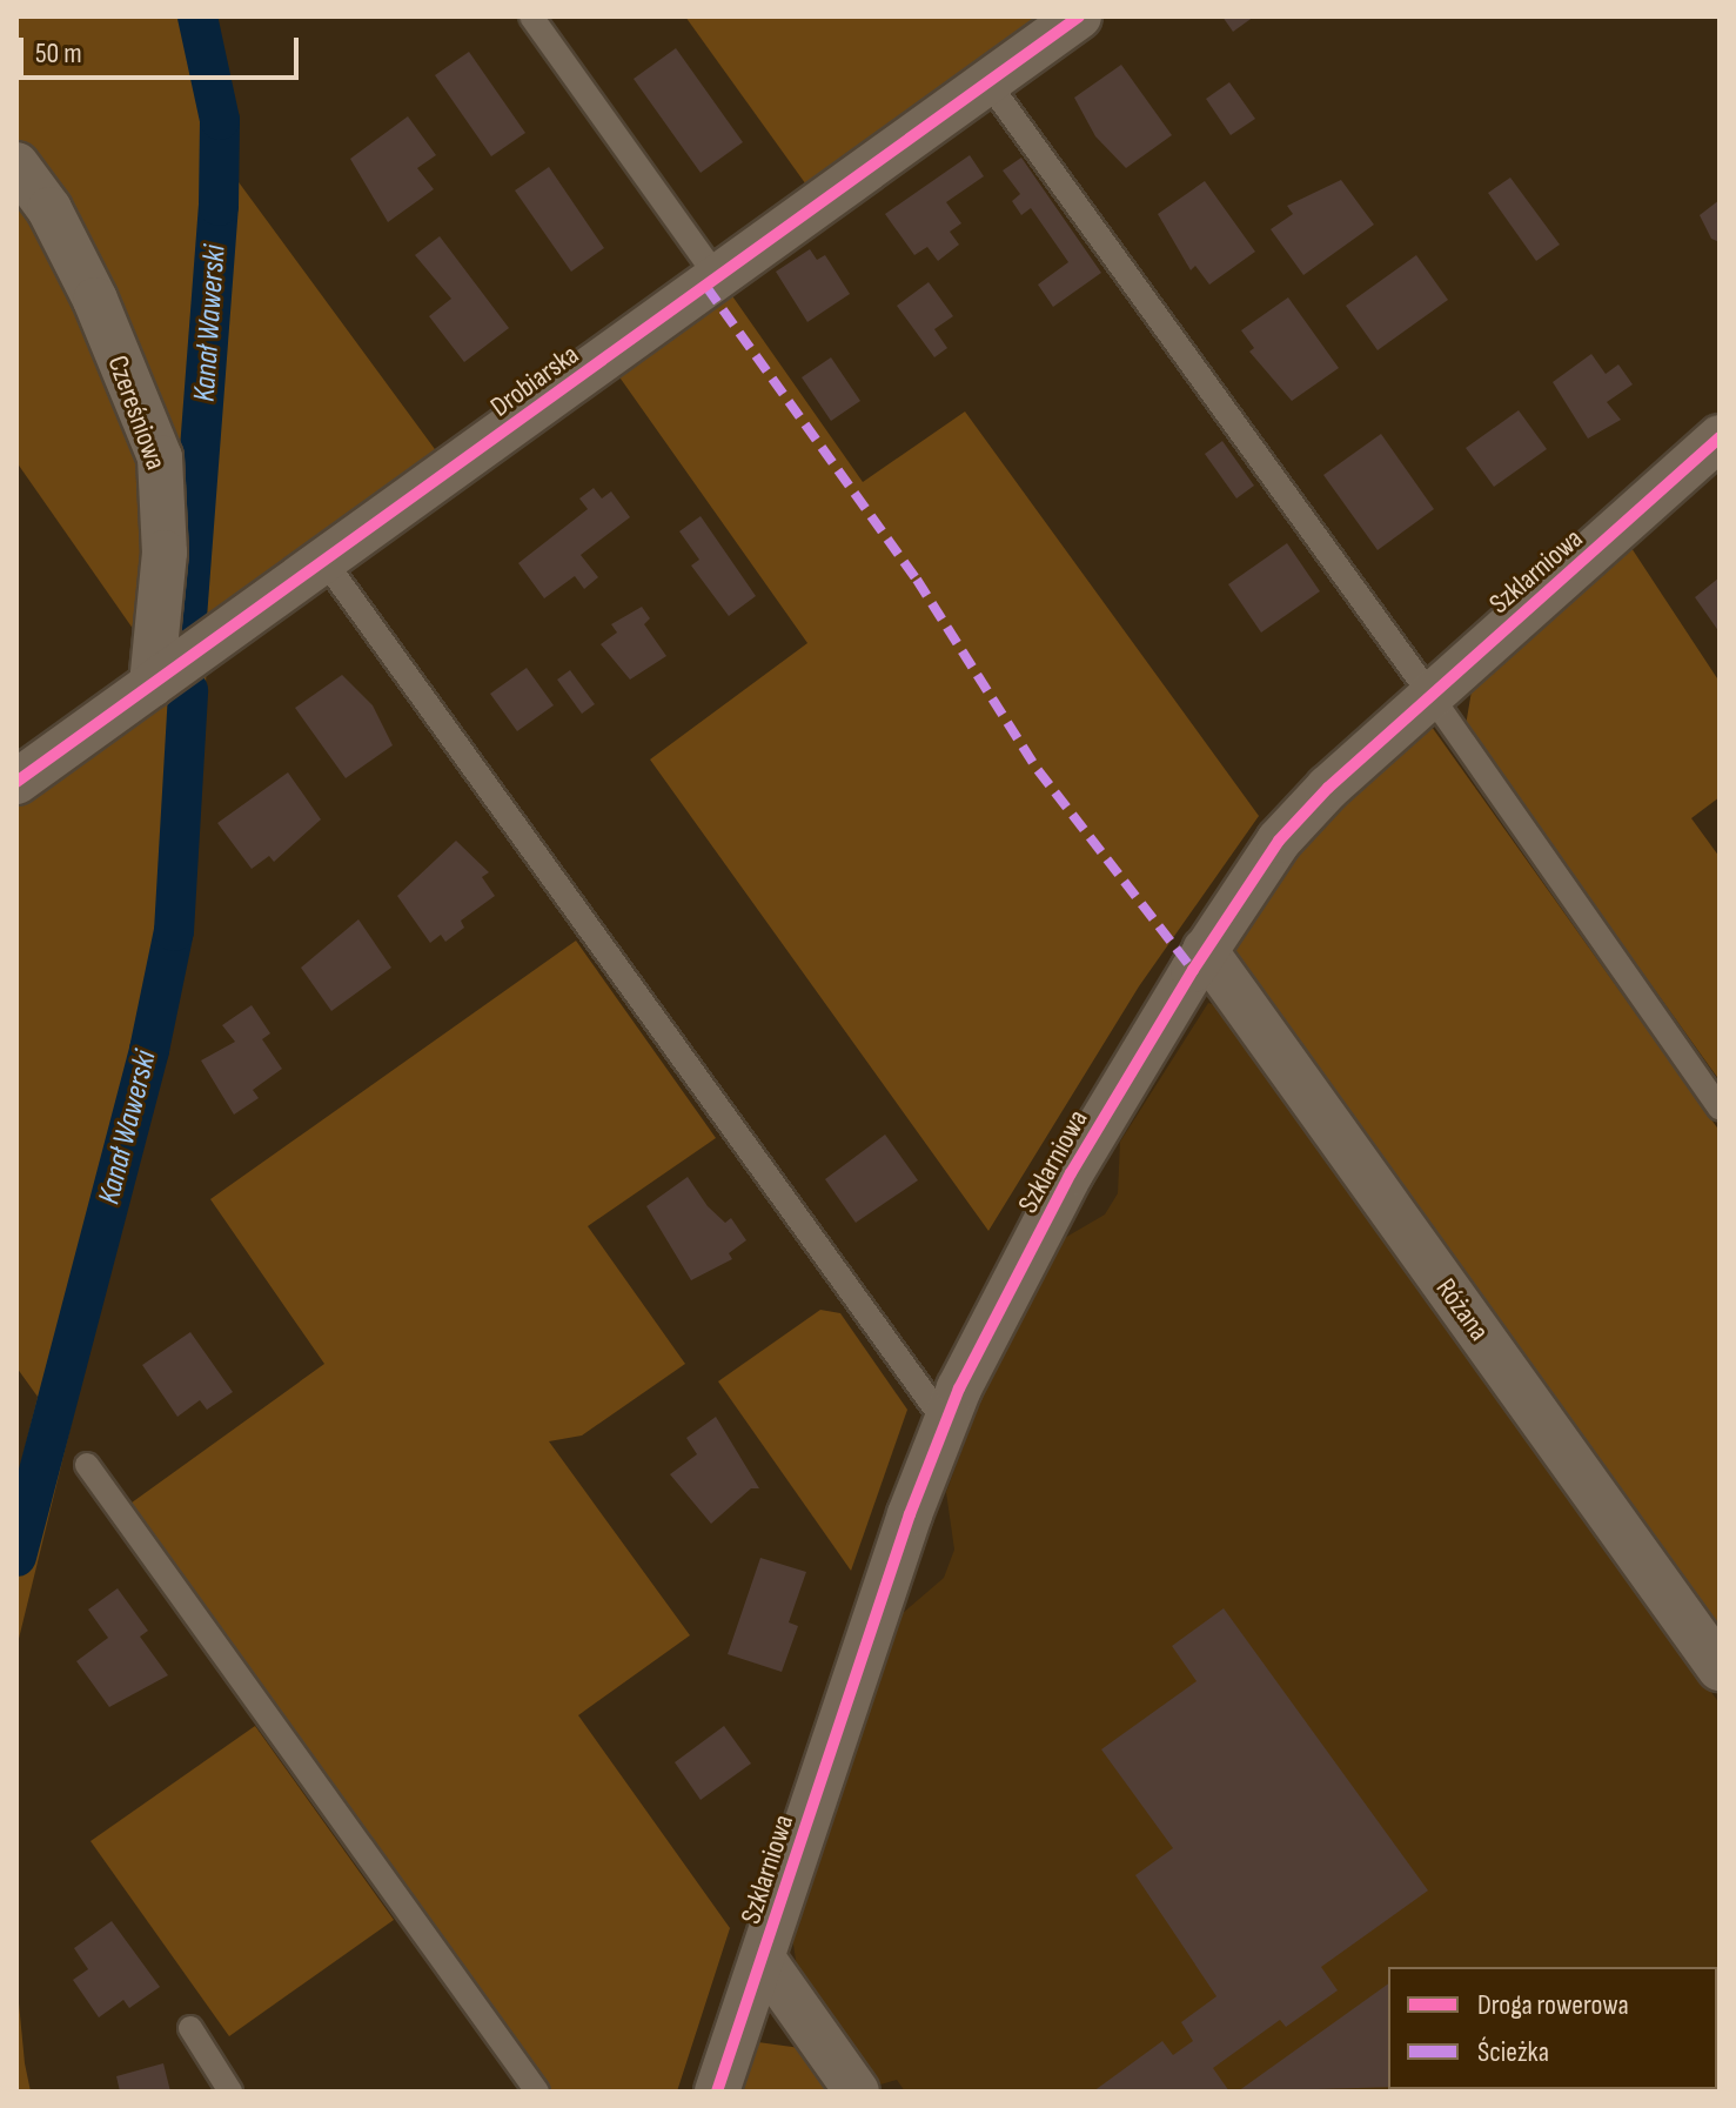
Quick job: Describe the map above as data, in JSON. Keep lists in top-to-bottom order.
{
  "streets": {
    "street": [
      "Drobiarska",
      "Czereśniowa",
      "Szklarniowa",
      "Różana"
    ]
  },
  "crossings": [
    ["Drobiarska", "Czereśniowa"],
    ["Szklarniowa", "Różana"]
  ],
  "water": ["Kanał Wawerski"],
  "legend": ["Droga rowerowa", "Ścieżka"],
  "scale_bar": "50 m"
}
